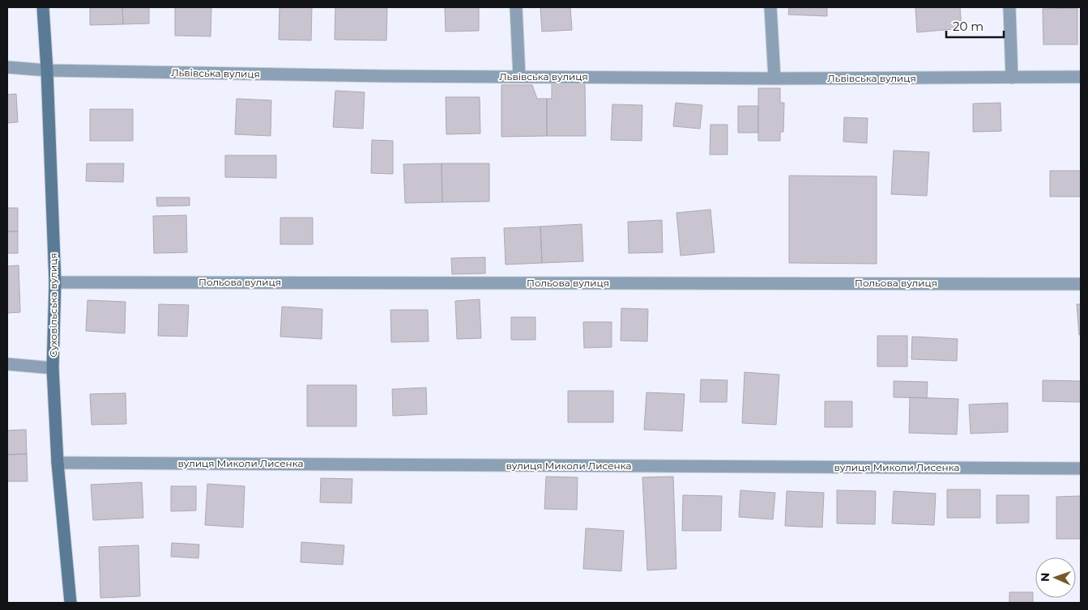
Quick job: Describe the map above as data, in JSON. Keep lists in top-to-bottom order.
{
  "streets": {
    "street": [
      "Львівська вулиця",
      "Польова вулиця",
      "Суховільська вулиця",
      "вулиця Миколи Лисенка"
    ]
  },
  "crossings": [
    ["Львівська вулиця", "Суховільська вулиця"],
    ["Польова вулиця", "Суховільська вулиця"],
    ["Суховільська вулиця", "вулиця Миколи Лисенка"]
  ],
  "scale_bar": "20 m",
  "north": "left"
}
